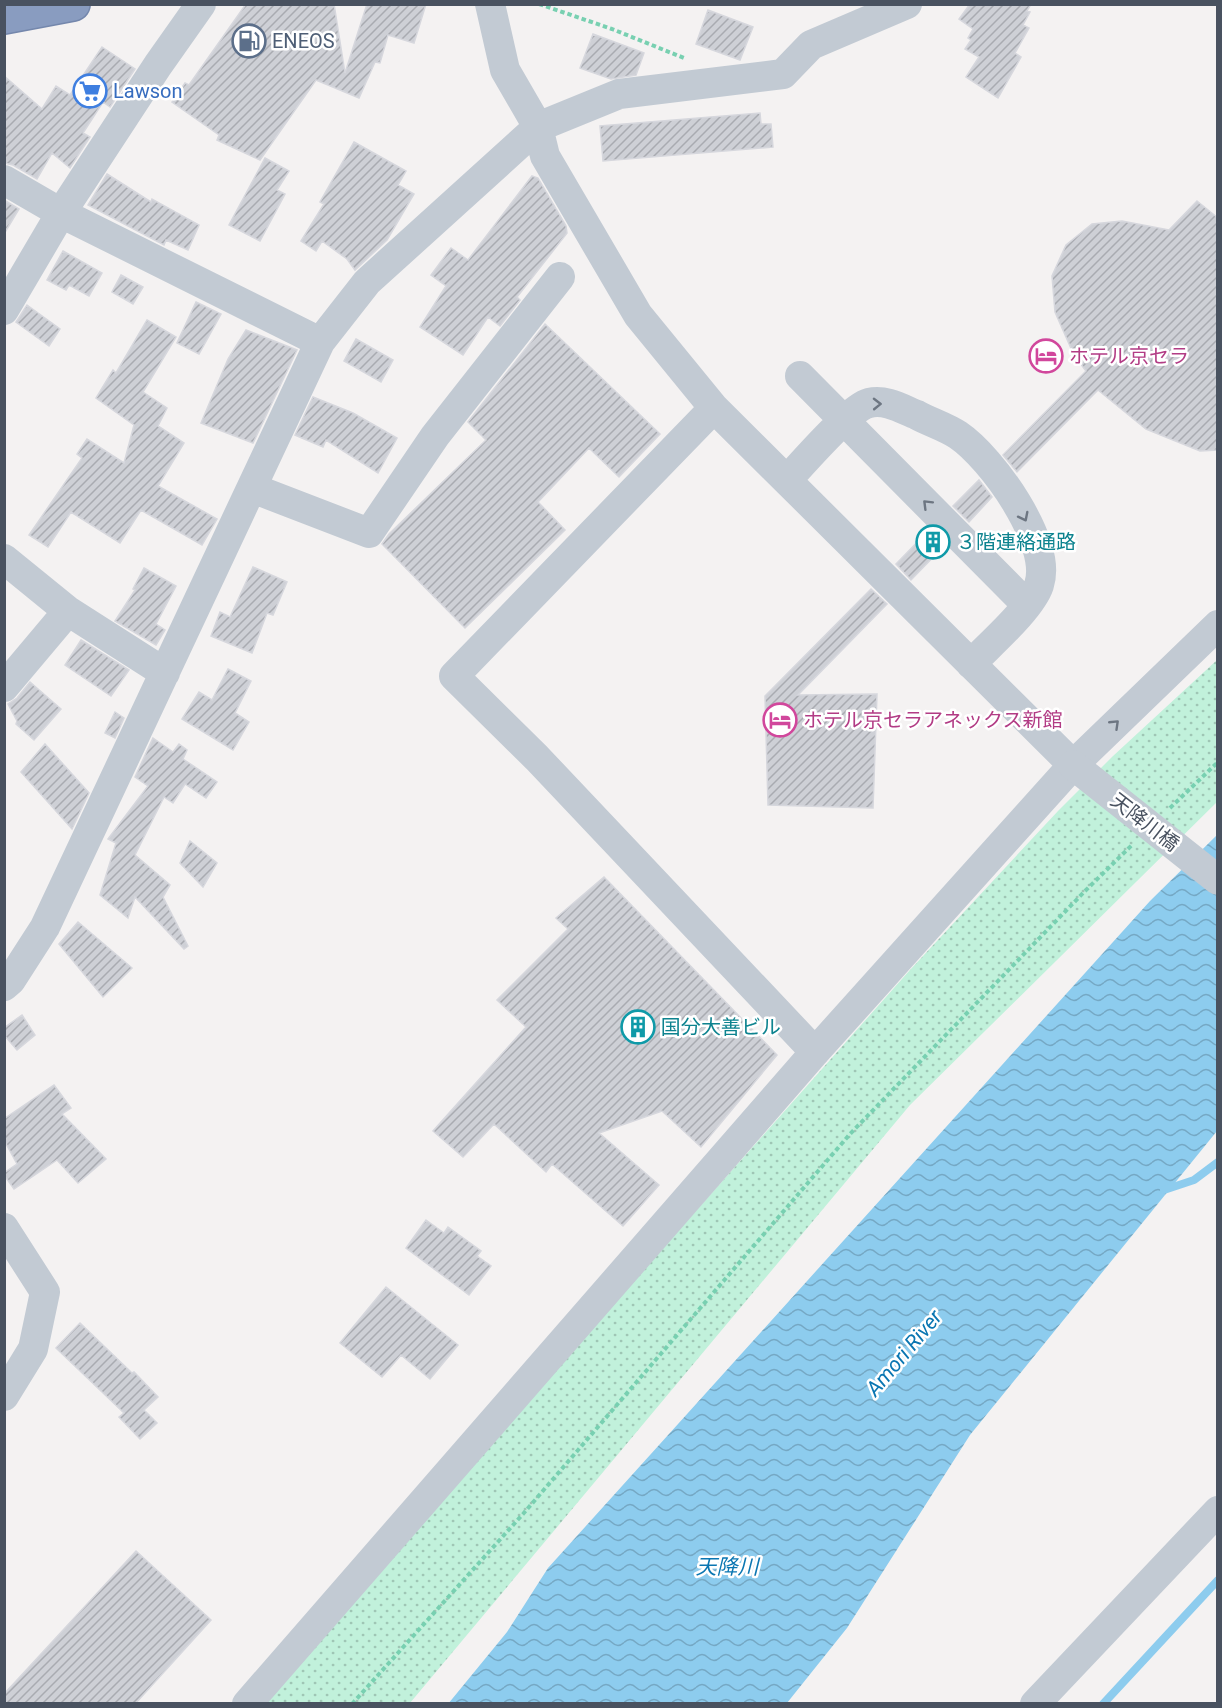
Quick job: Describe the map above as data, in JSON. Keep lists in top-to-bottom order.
{
  "streets": {
    "street": ["天降川橋"]
  },
  "water": ["Amori River", "天降川"],
  "places": {
    "fuel station": ["ENEOS"],
    "supermarket": ["Lawson"],
    "hotel": ["ホテル京セラ", "ホテル京セラアネックス新館"],
    "building": ["３階連絡通路", "国分大善ビル"]
  }
}
